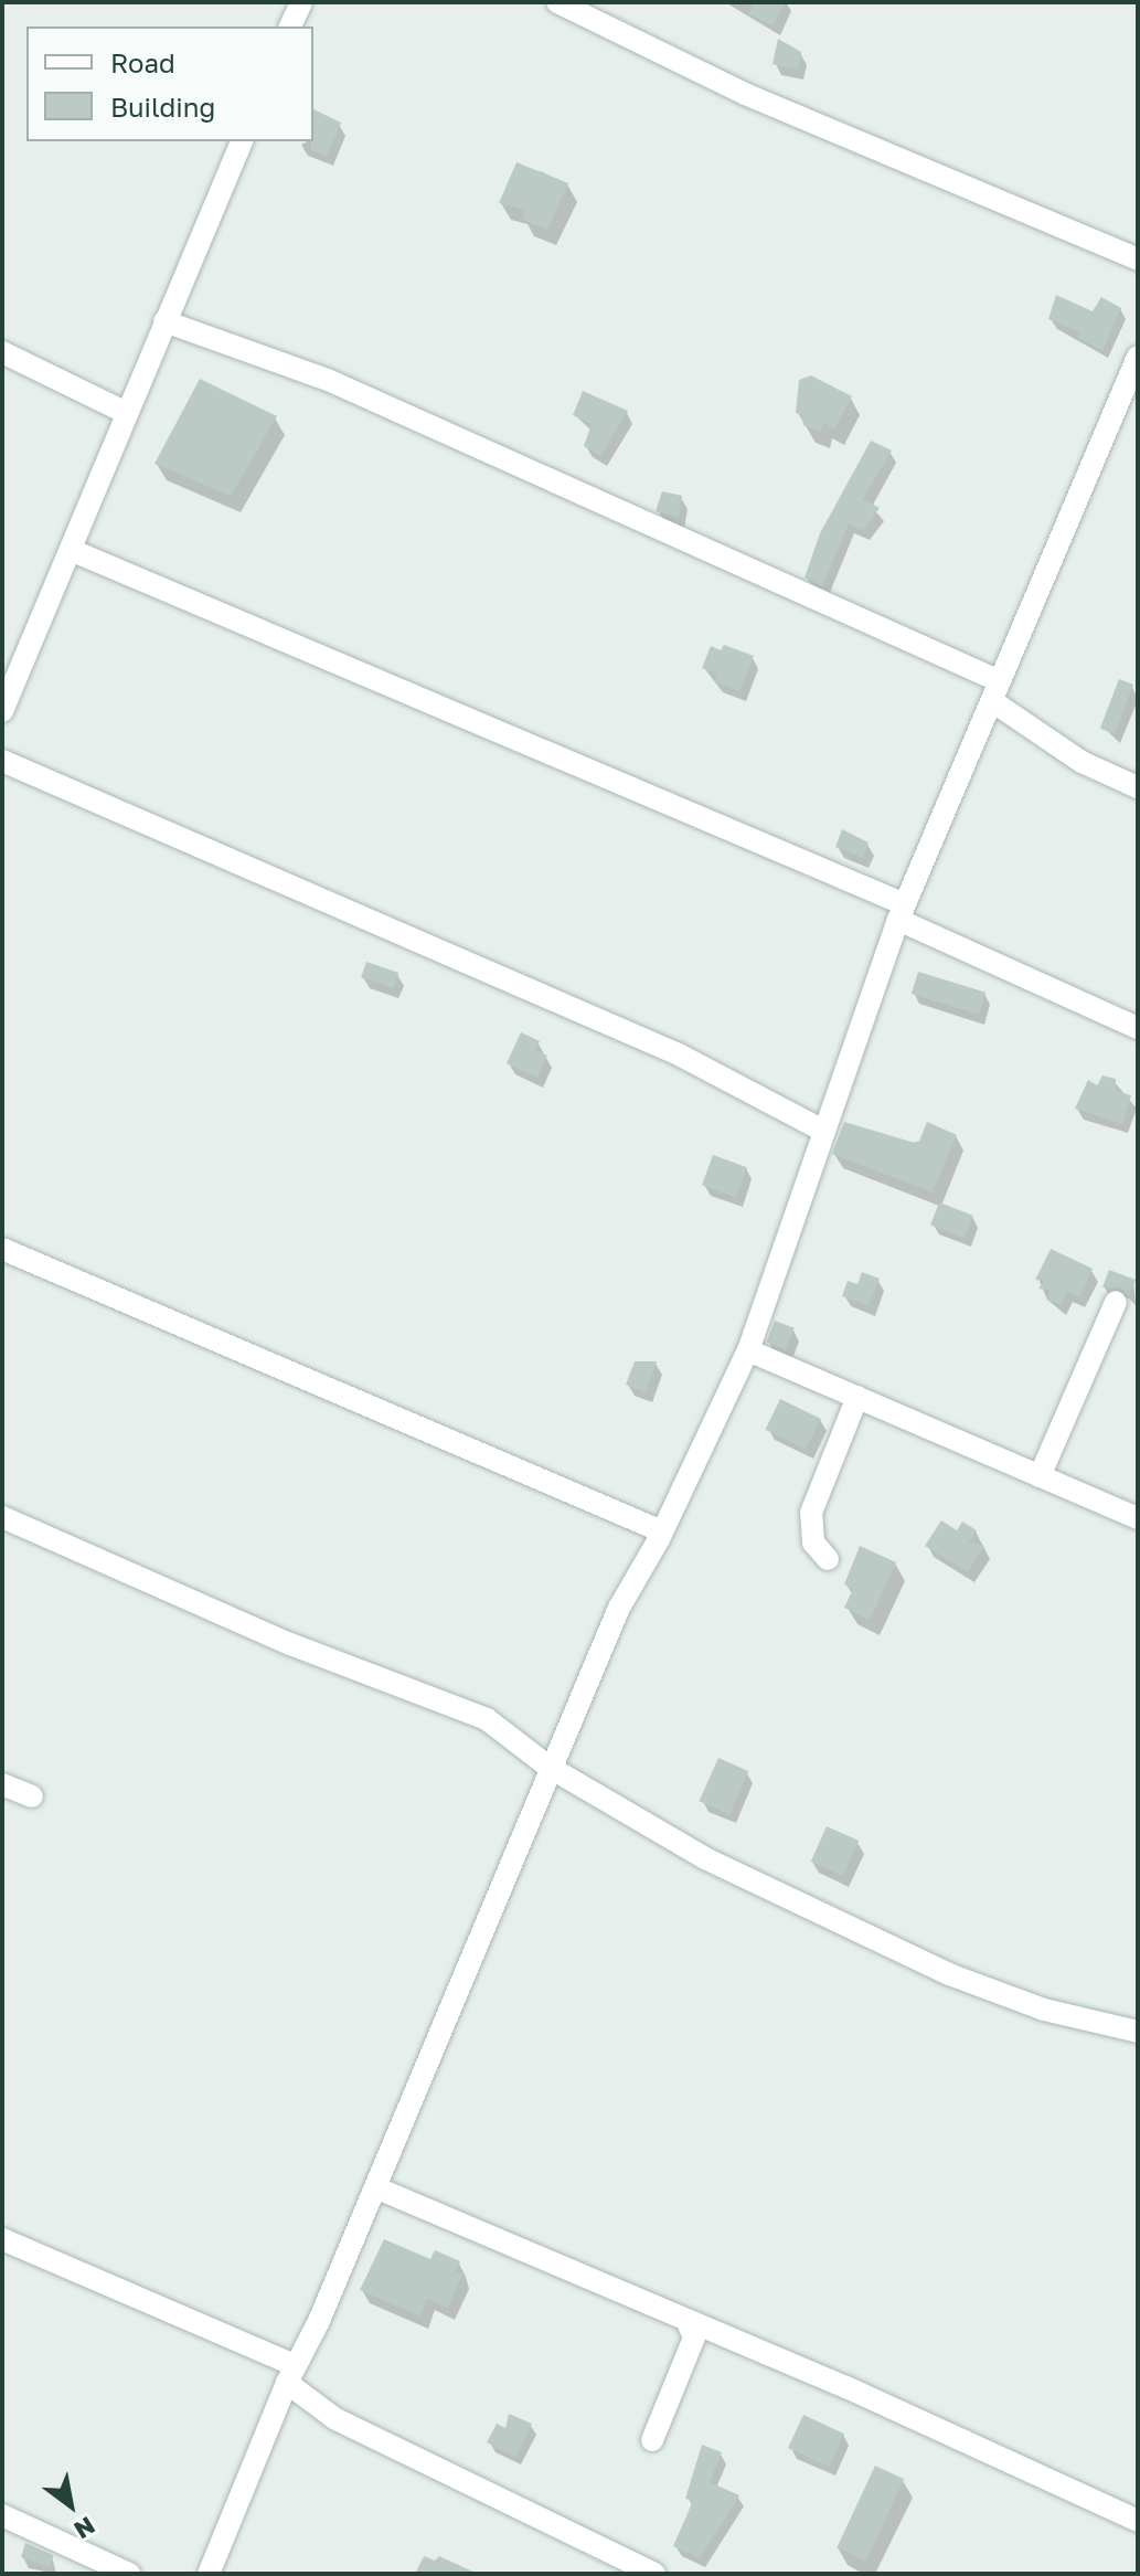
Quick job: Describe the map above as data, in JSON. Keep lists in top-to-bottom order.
{
  "legend": ["Road", "Building"],
  "north": "bottom right"
}
